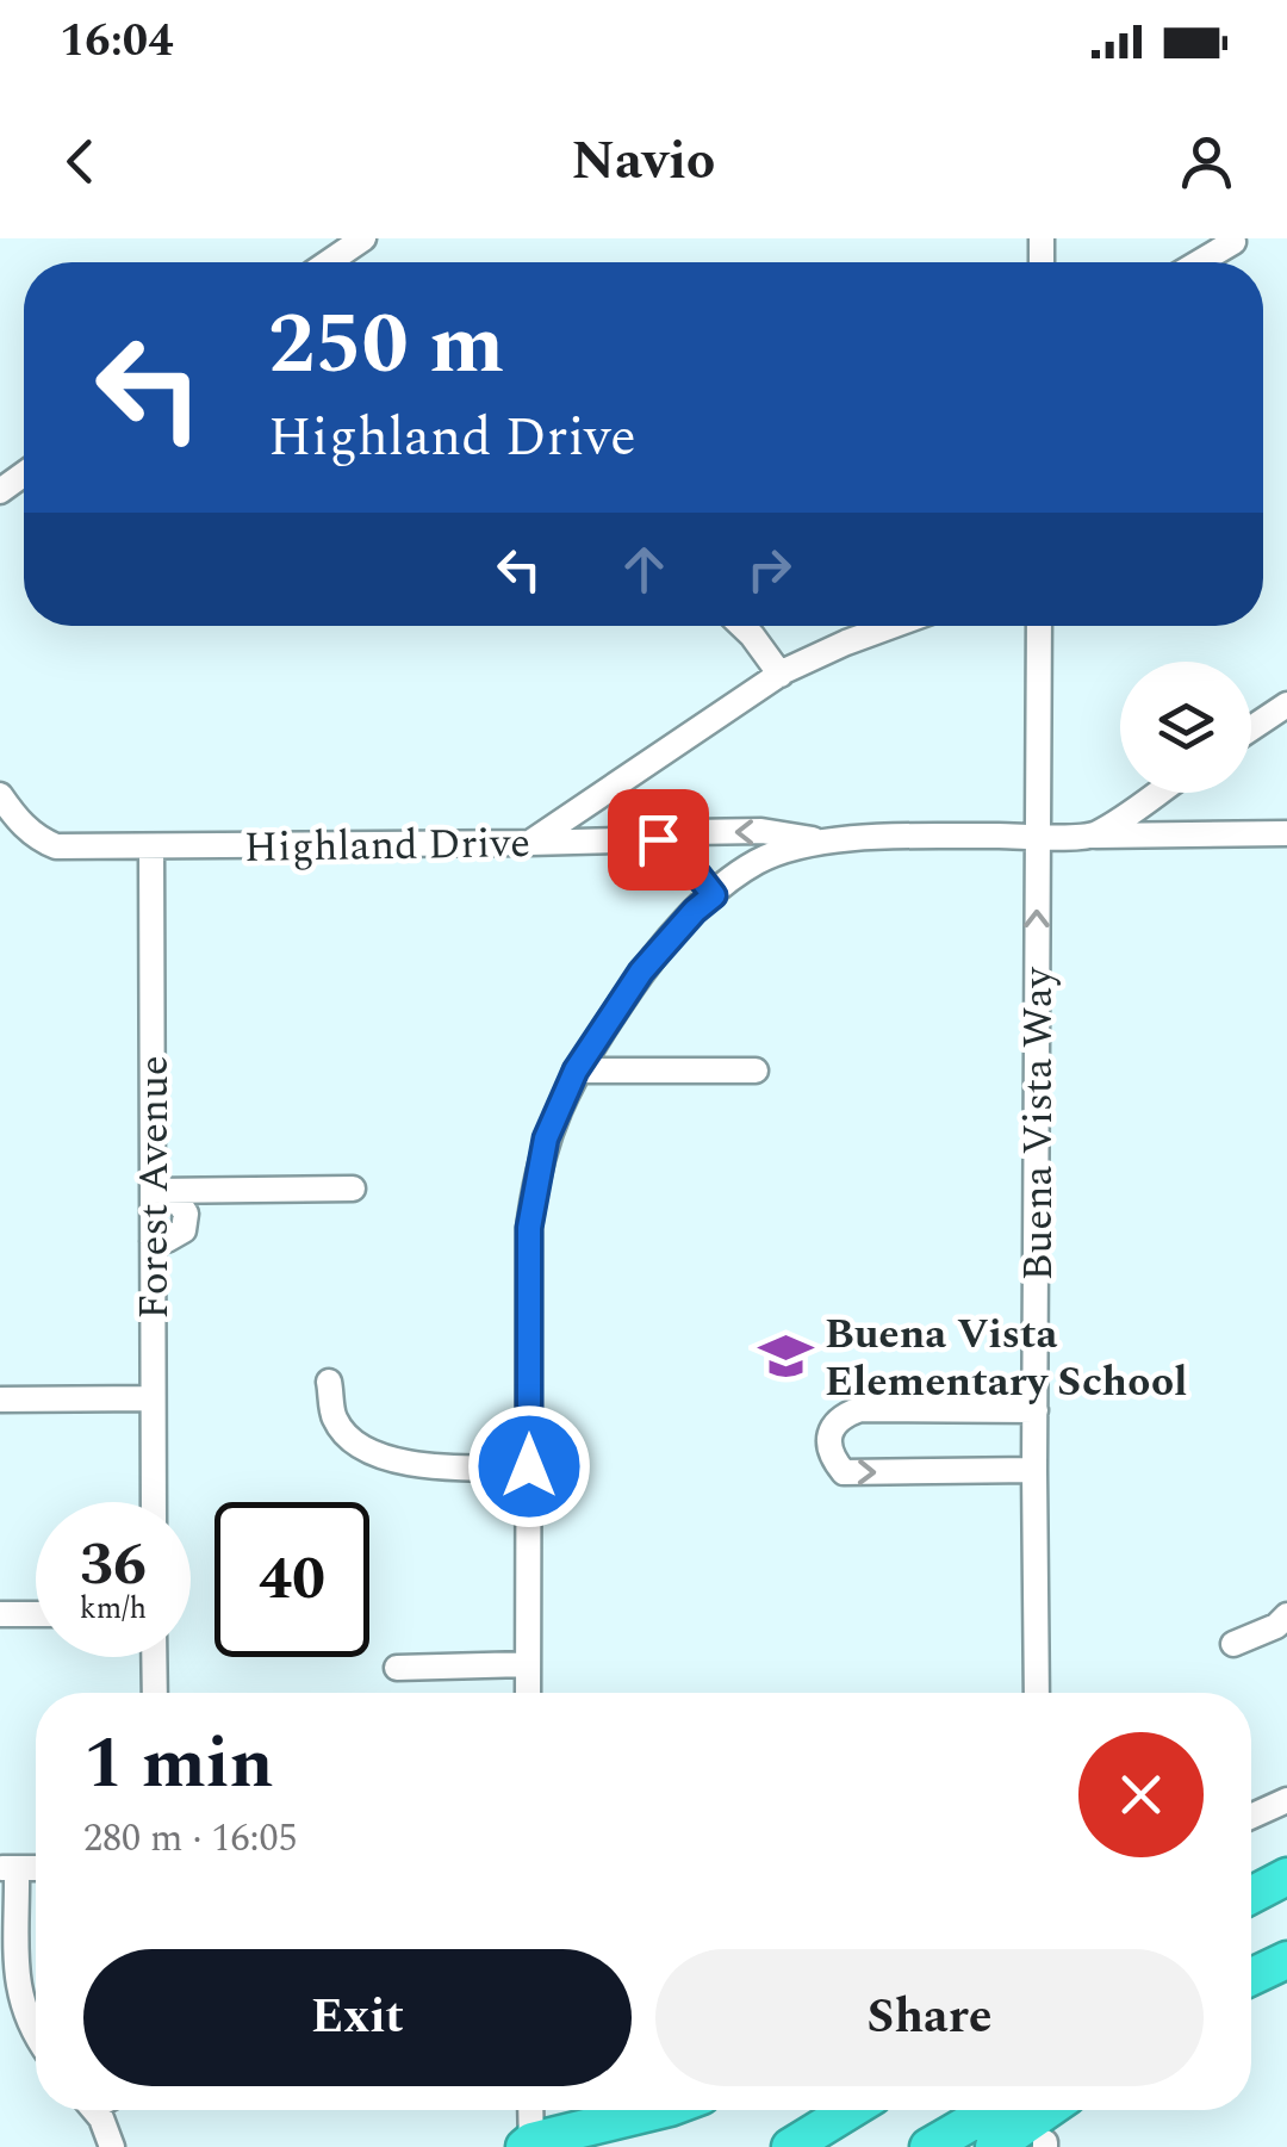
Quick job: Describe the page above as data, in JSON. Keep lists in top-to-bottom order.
{
  "streets": {
    "street": ["Highland Drive", "Buena Vista Way", "Forest Avenue"]
  },
  "crossings": [
    ["Highland Drive", "Forest Avenue"]
  ],
  "one_way": ["Buena Vista Way"],
  "places": {
    "school or university": ["Buena Vista Elementary School"]
  },
  "page": {
    "status": "16:04",
    "header": "Navio",
    "turn": ["250 m", "Highland Drive"],
    "speed": "36 km/h",
    "limit": "40",
    "heading": ["1 min", "280 m · 16:05"],
    "buttons": ["Exit", "Share"]
  }
}
